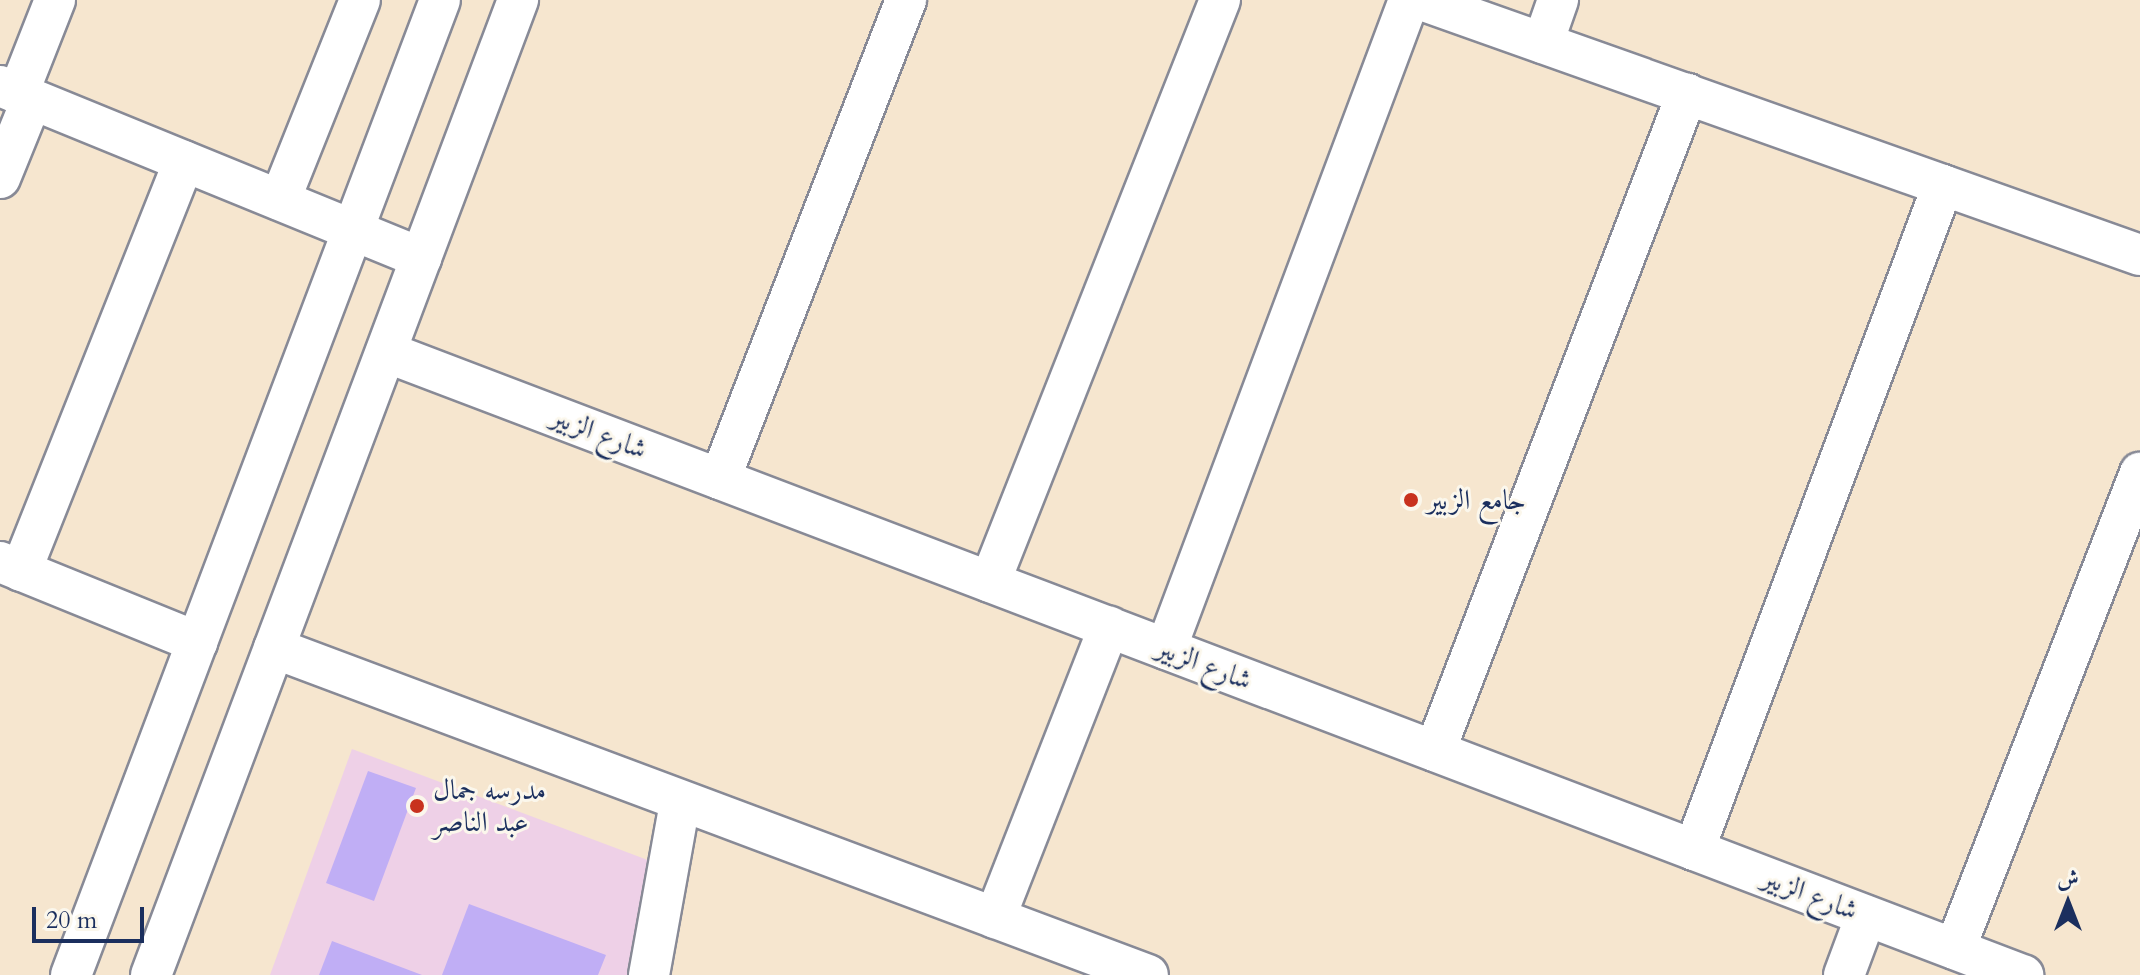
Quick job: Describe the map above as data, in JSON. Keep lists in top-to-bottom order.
{
  "streets": {
    "street": ["شارع الزبير"]
  },
  "places": ["جامع الزبير", "مدرسه جمال عبد الناصر"],
  "scale_bar": "20 m",
  "north": "top"
}
